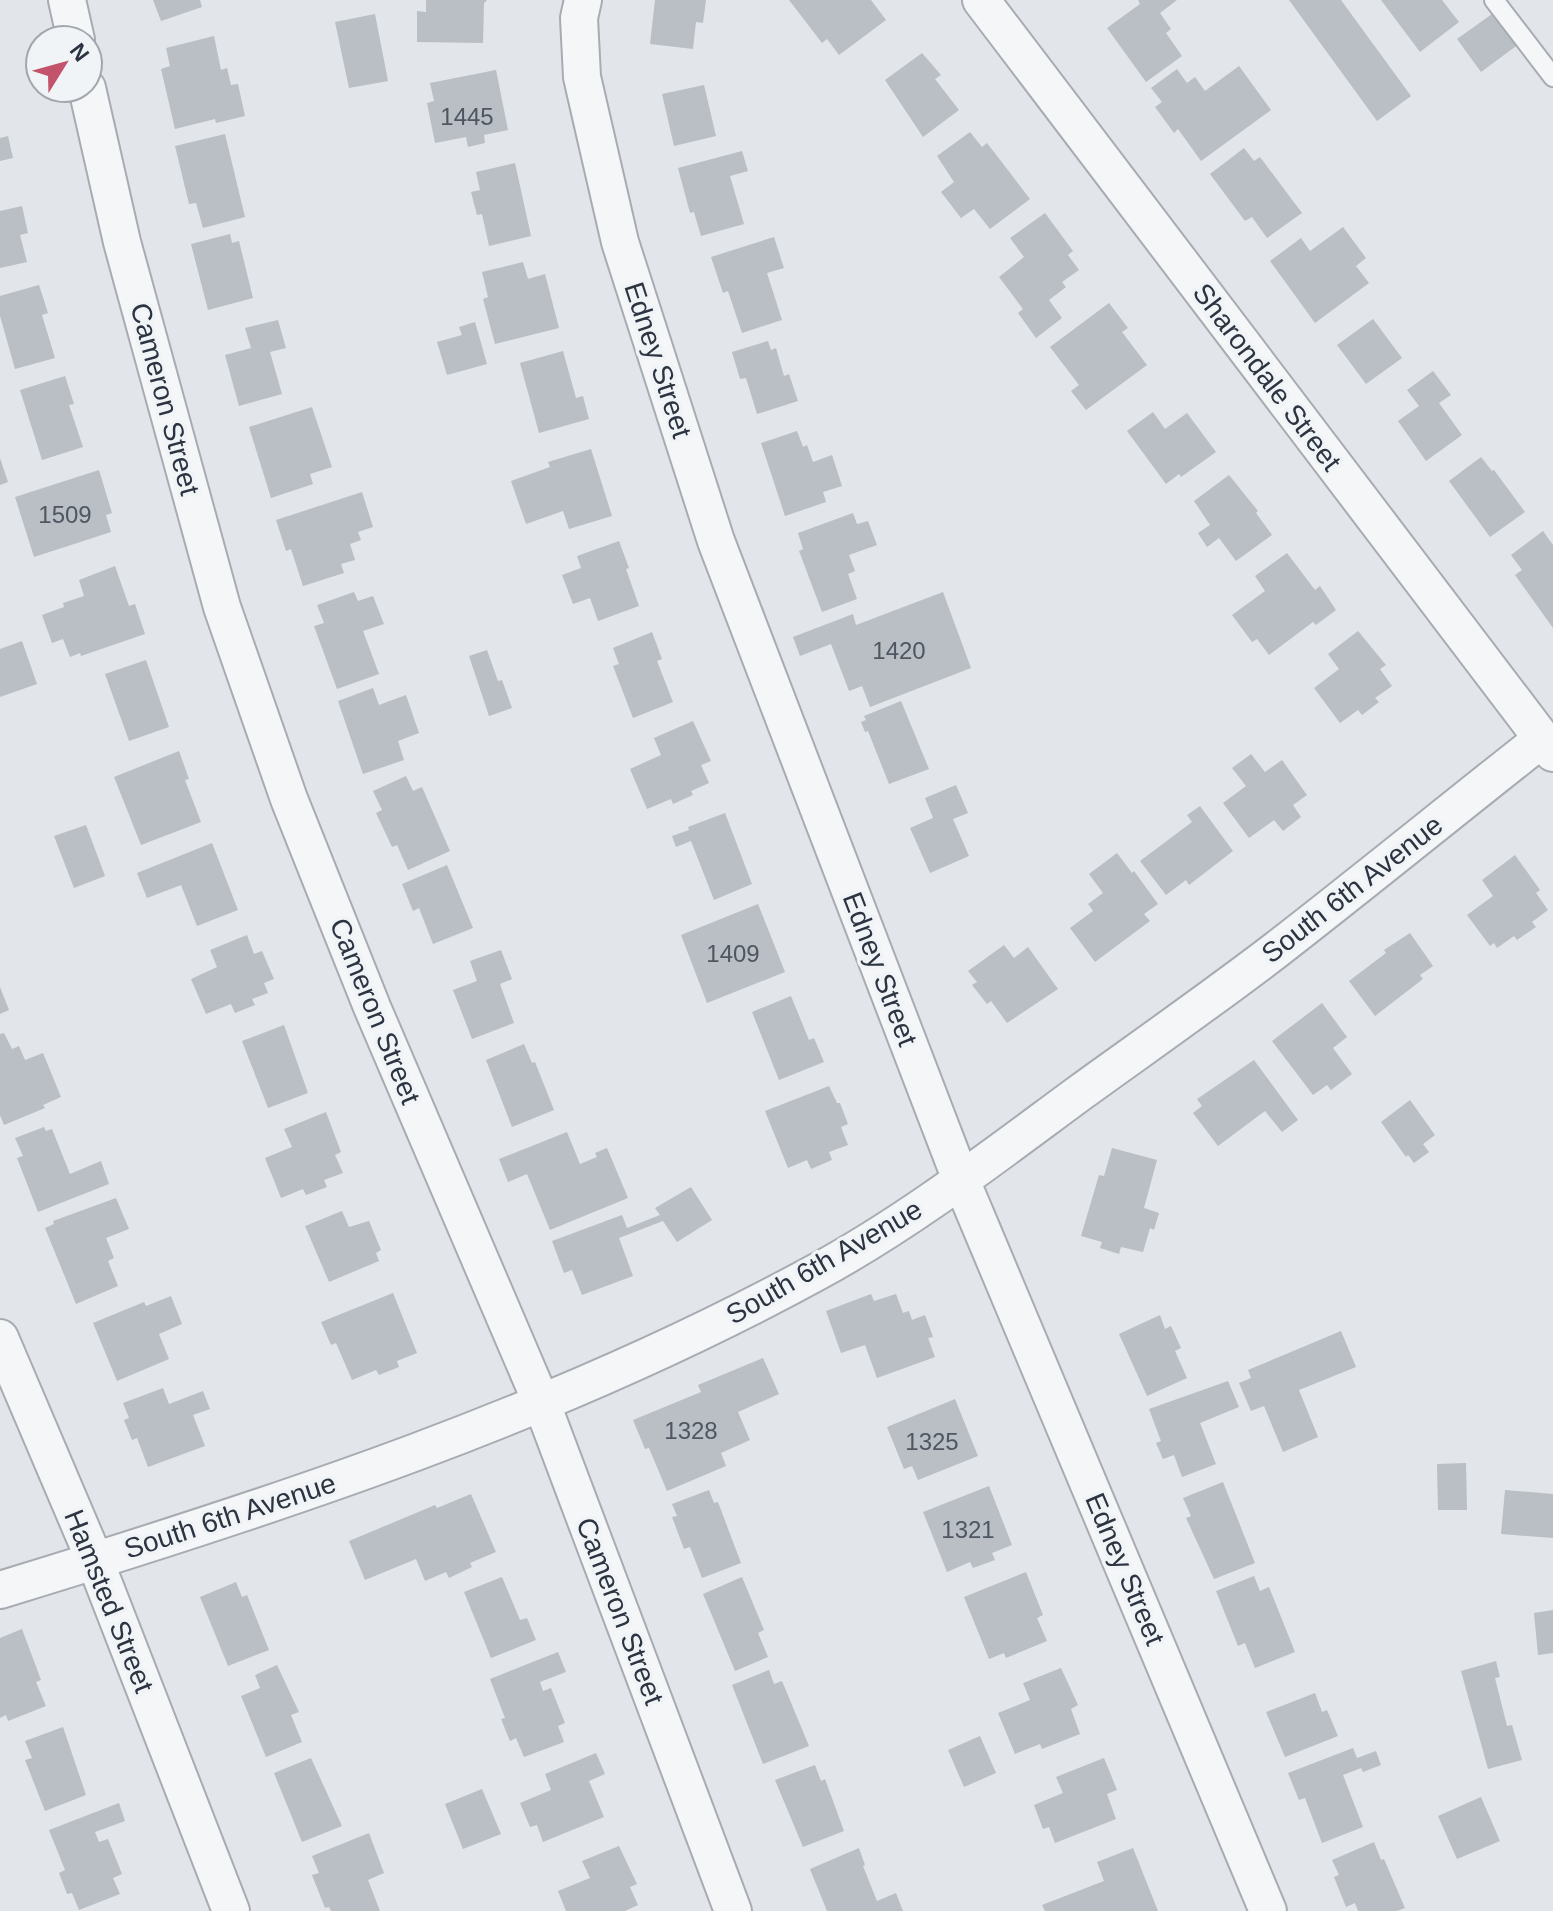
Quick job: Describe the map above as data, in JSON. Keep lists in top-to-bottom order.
{
  "streets": {
    "street": [
      "Edney Street",
      "Sharondale Street",
      "Cameron Street",
      "South 6th Avenue",
      "Hamsted Street"
    ]
  },
  "crossings": [
    ["Edney Street", "South 6th Avenue"],
    ["Sharondale Street", "South 6th Avenue"],
    ["Cameron Street", "South 6th Avenue"],
    ["South 6th Avenue", "Hamsted Street"]
  ],
  "house_numbers": [
    "1445",
    "1509",
    "1420",
    "1409",
    "1328",
    "1325",
    "1321"
  ],
  "north": "top right"
}
